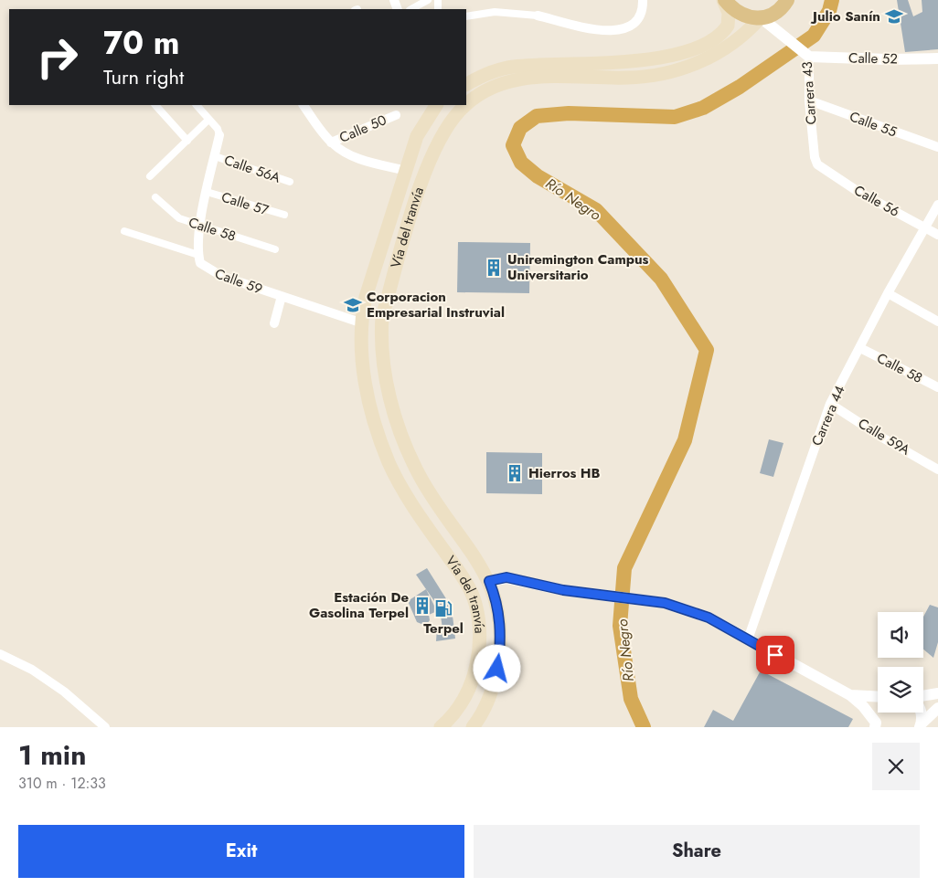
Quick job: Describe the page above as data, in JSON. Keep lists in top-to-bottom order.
{
  "streets": {
    "main road": ["Vía del tranvía"],
    "street": [
      "Calle 52",
      "Carrera 43",
      "Calle 55",
      "Calle 50",
      "Calle 56A",
      "Calle 56",
      "Calle 57",
      "Calle 58",
      "Calle 59",
      "Carrera 44",
      "Calle 59A"
    ]
  },
  "crossings": [
    ["Calle 52", "Carrera 43"],
    ["Carrera 43", "Calle 55"],
    ["Carrera 43", "Calle 56"],
    ["Carrera 43", "Vía del tranvía"],
    ["Calle 56", "Carrera 44"],
    ["Vía del tranvía", "Calle 59"],
    ["Calle 58", "Carrera 44"],
    ["Carrera 44", "Calle 59A"]
  ],
  "water": ["Río Negro"],
  "places": {
    "school or university": ["Julio Sanín", "Corporacion Empresarial Instruvial"],
    "building": ["Uniremington Campus Universitario", "Hierros HB", "Estación De Gasolina Terpel"],
    "fuel station": ["Terpel"]
  },
  "page": {
    "turn": ["70 m", "Turn right"],
    "heading": ["1 min", "310 m · 12:33"],
    "buttons": ["Exit", "Share"]
  }
}
